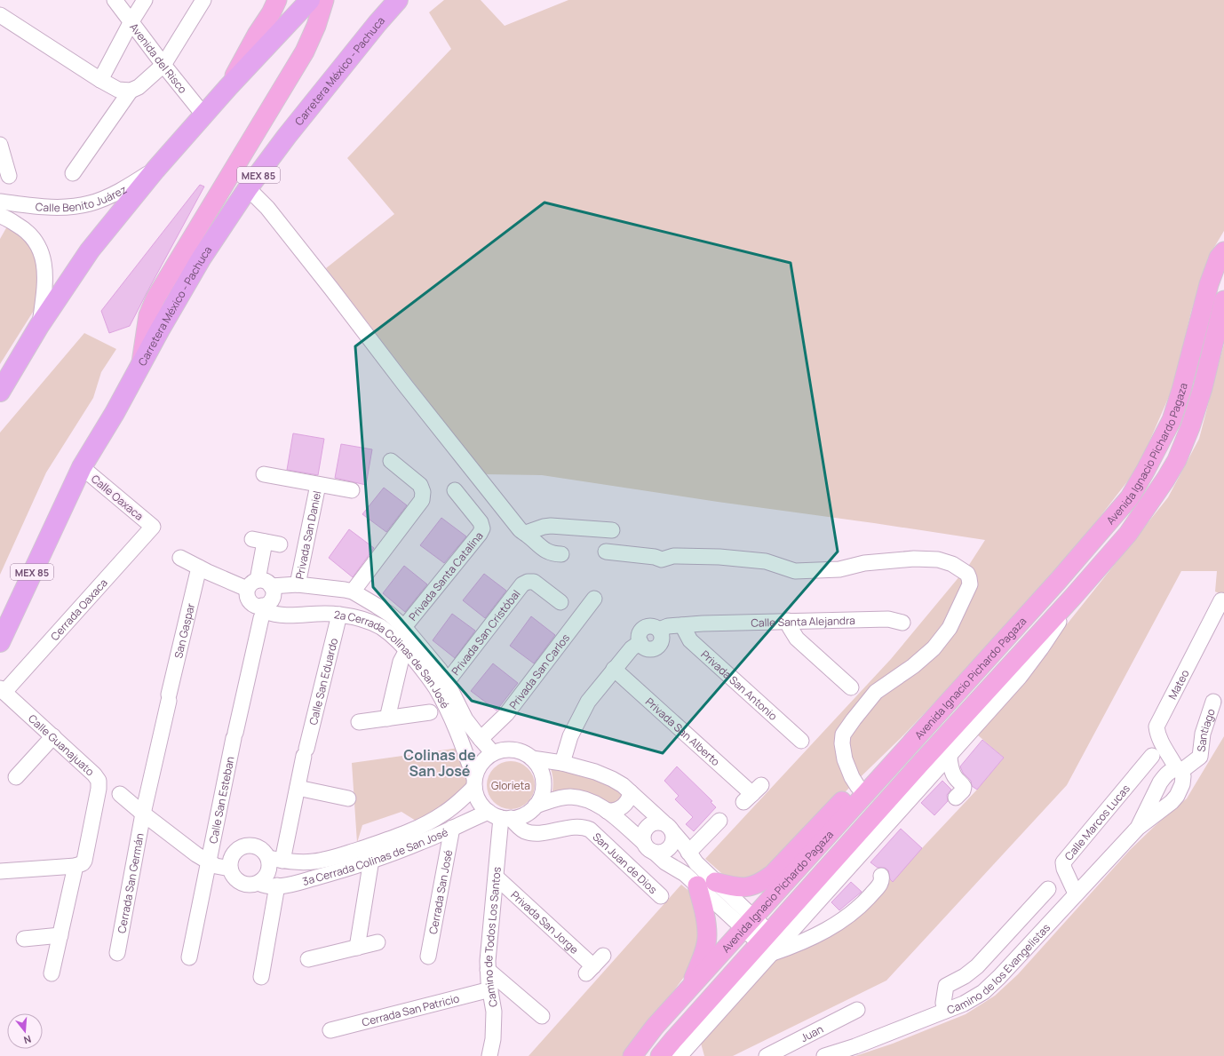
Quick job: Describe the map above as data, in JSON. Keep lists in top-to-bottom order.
{
  "streets": {
    "highway": ["Carretera México - Pachuca", "MEX 85"],
    "main road": ["Avenida Ignacio Pichardo Pagaza"],
    "street": [
      "Avenida del Risco",
      "Calle Benito Juárez",
      "Calle Oaxaca",
      "Privada San Daniel",
      "Privada Santa Catalina",
      "Cerrada Oaxaca",
      "Calle Santa Alejandra",
      "San Gaspar",
      "Privada San Cristóbal",
      "2a Cerrada Colinas de San José",
      "Privada San Carlos",
      "Calle San Eduardo",
      "Privada San Antonio",
      "Mateo",
      "Santiago",
      "Privada San Alberto",
      "Calle Guanajuato",
      "Calle San Esteban",
      "Calle Marcos Lucas",
      "3a Cerrada Colinas de San José",
      "San Juan de Dios",
      "Cerrada San Germán",
      "Cerrada San José",
      "Privada San Jorge",
      "Camino de Todos Los Santos",
      "Camino de los Evangelistas",
      "Cerrada San Patricio",
      "Juan"
    ]
  },
  "crossings": [
    ["Carretera México - Pachuca", "Calle Oaxaca"],
    ["Calle Oaxaca", "Cerrada Oaxaca"],
    ["Privada San Daniel", "2a Cerrada Colinas de San José"],
    ["Privada Santa Catalina", "2a Cerrada Colinas de San José"],
    ["Cerrada Oaxaca", "Calle Guanajuato"],
    ["Calle Santa Alejandra", "Privada San Antonio"],
    ["Calle Santa Alejandra", "Privada San Alberto"],
    ["San Gaspar", "2a Cerrada Colinas de San José"],
    ["San Gaspar", "Cerrada San Germán"],
    ["Privada San Cristóbal", "2a Cerrada Colinas de San José"],
    ["2a Cerrada Colinas de San José", "Privada San Carlos"],
    ["2a Cerrada Colinas de San José", "Calle San Eduardo"],
    ["2a Cerrada Colinas de San José", "Calle San Esteban"],
    ["2a Cerrada Colinas de San José", "3a Cerrada Colinas de San José"],
    ["2a Cerrada Colinas de San José", "San Juan de Dios"],
    ["2a Cerrada Colinas de San José", "Camino de Todos Los Santos"],
    ["Calle San Eduardo", "3a Cerrada Colinas de San José"],
    ["Mateo", "Santiago"],
    ["Mateo", "Camino de los Evangelistas"],
    ["Santiago", "Camino de los Evangelistas"],
    ["Calle Marcos Lucas", "Camino de los Evangelistas"],
    ["3a Cerrada Colinas de San José", "San Juan de Dios"],
    ["3a Cerrada Colinas de San José", "Cerrada San José"],
    ["3a Cerrada Colinas de San José", "Camino de Todos Los Santos"],
    ["San Juan de Dios", "Camino de Todos Los Santos"],
    ["Privada San Jorge", "Camino de Todos Los Santos"],
    ["Camino de Todos Los Santos", "Cerrada San Patricio"]
  ],
  "districts": ["Colinas de San José"],
  "parks": ["Glorieta"],
  "north": "bottom"
}
